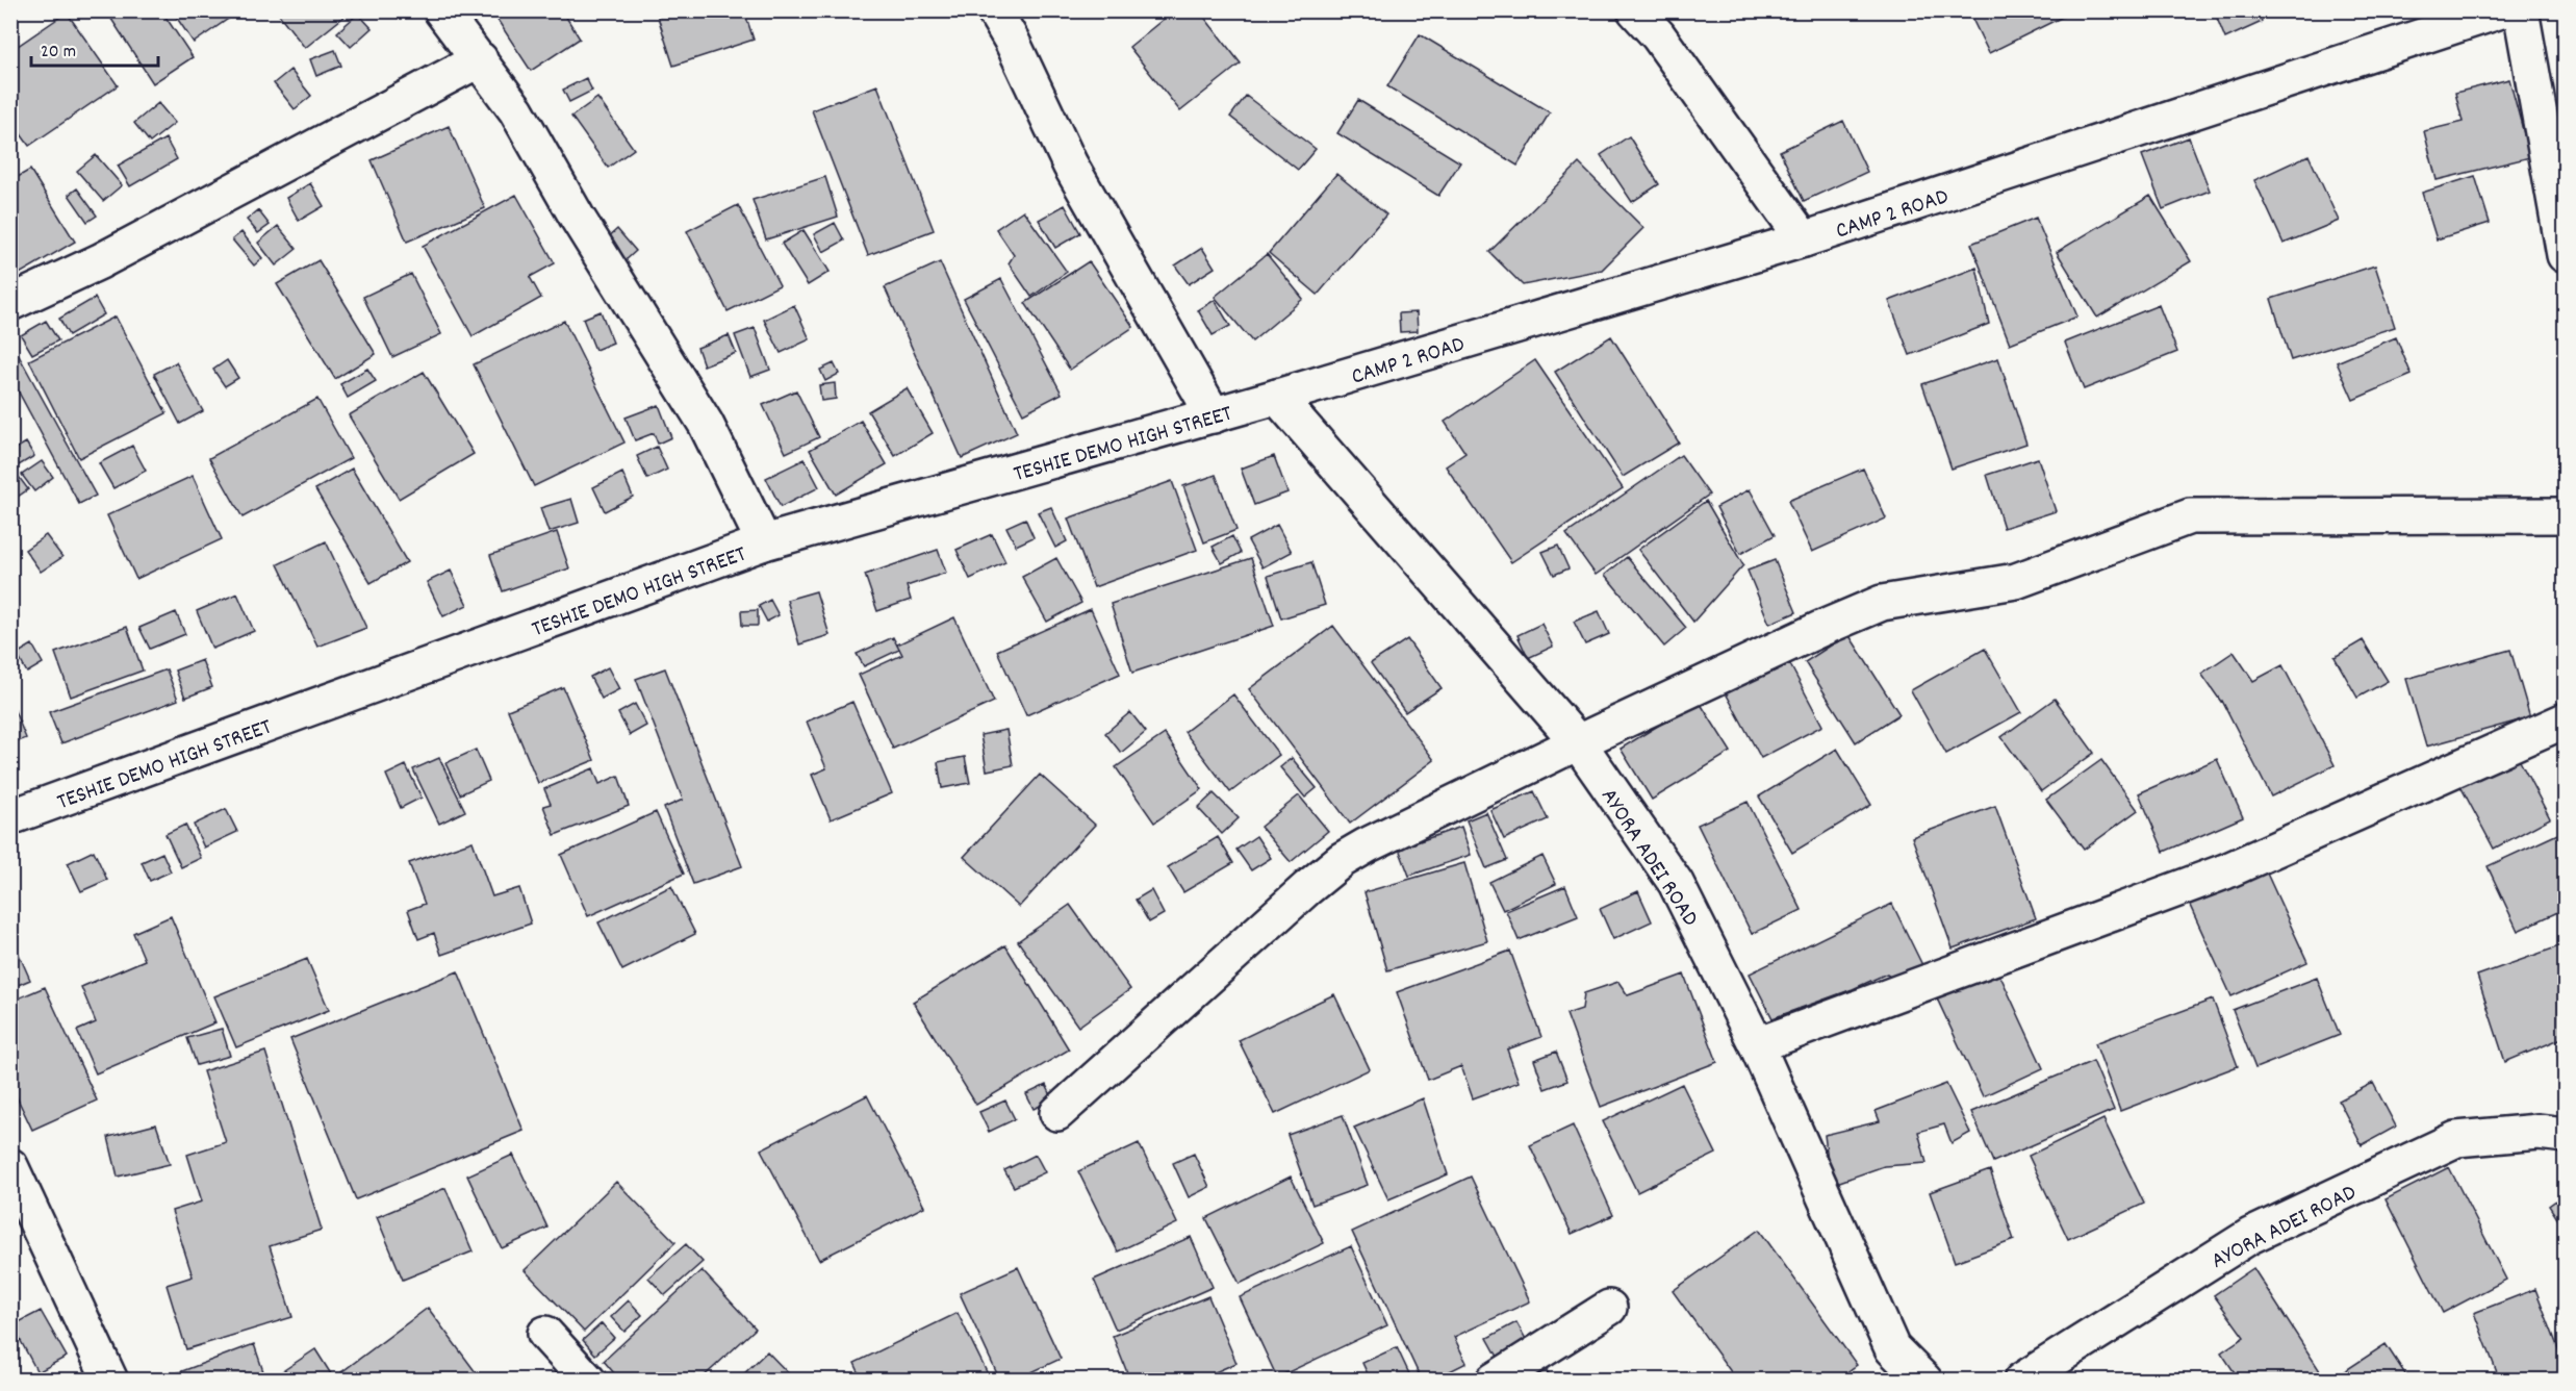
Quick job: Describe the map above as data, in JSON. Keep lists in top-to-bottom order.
{
  "streets": {
    "street": ["CAMP 2 ROAD", "TESHIE DEMO HIGH STREET", "AYORA ADEI ROAD"]
  },
  "crossings": [
    ["CAMP 2 ROAD", "TESHIE DEMO HIGH STREET"],
    ["CAMP 2 ROAD", "AYORA ADEI ROAD"],
    ["TESHIE DEMO HIGH STREET", "AYORA ADEI ROAD"]
  ],
  "scale_bar": "20 m"
}
